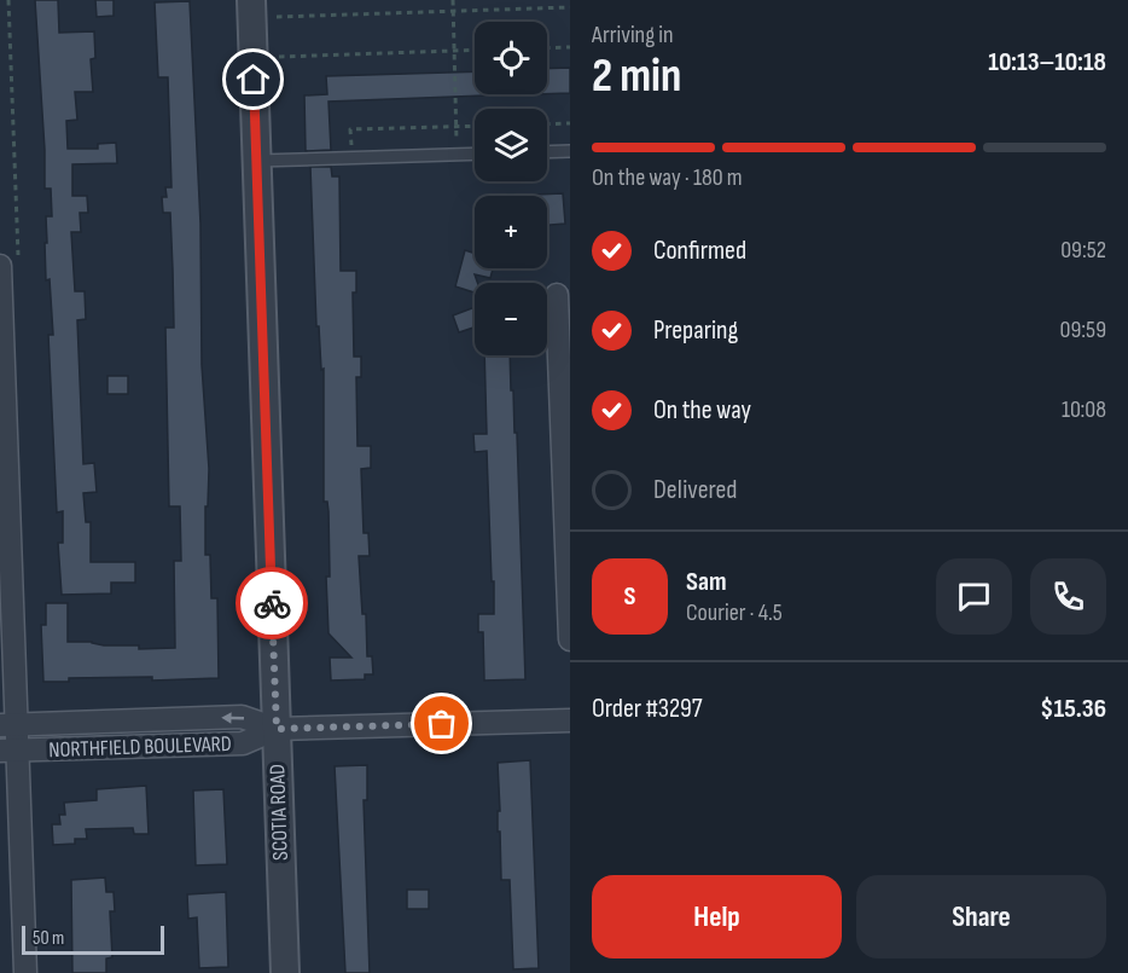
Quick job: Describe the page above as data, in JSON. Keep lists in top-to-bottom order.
{
  "streets": {
    "street": ["NORTHFIELD BOULEVARD", "SCOTIA ROAD"]
  },
  "crossings": [
    ["NORTHFIELD BOULEVARD", "SCOTIA ROAD"]
  ],
  "scale_bar": "50 m",
  "page": {
    "heading": ["2 min", "Arriving in", "10:13–10:18"],
    "panel": [
      "Sam",
      "Courier · 4.5",
      "Order #3297",
      "$15.36"
    ],
    "map_buttons": ["+", "−"],
    "bar": "On the way · 180 m",
    "list": [
      ["Confirmed", "09:52"],
      ["Preparing", "09:59"],
      ["On the way", "10:08"],
      "Delivered"
    ],
    "round": "S",
    "buttons": ["Help", "Share"],
    "scale": "50 m"
  }
}
